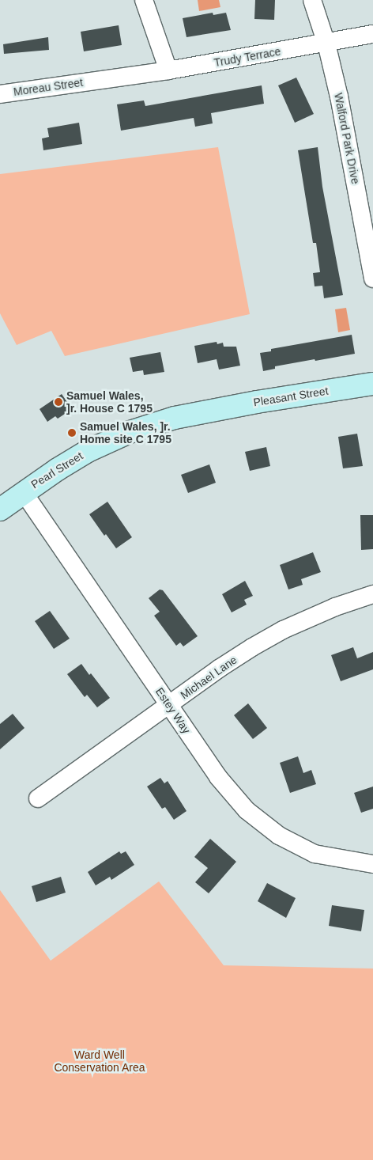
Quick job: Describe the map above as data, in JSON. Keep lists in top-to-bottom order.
{
  "streets": {
    "main road": ["Pleasant Street", "Pearl Street"],
    "street": [
      "Trudy Terrace",
      "Moreau Street",
      "Walford Park Drive",
      "Michael Lane",
      "Estey Way"
    ]
  },
  "crossings": [
    ["Trudy Terrace", "Moreau Street"],
    ["Trudy Terrace", "Walford Park Drive"],
    ["Pleasant Street", "Pearl Street"],
    ["Pearl Street", "Estey Way"],
    ["Michael Lane", "Estey Way"]
  ],
  "parks": ["Ward Well Conservation Area"],
  "places": ["Samuel Wales, ]r. House C 1795", "Samuel Wales, ]r. Home site C 1795"]
}
